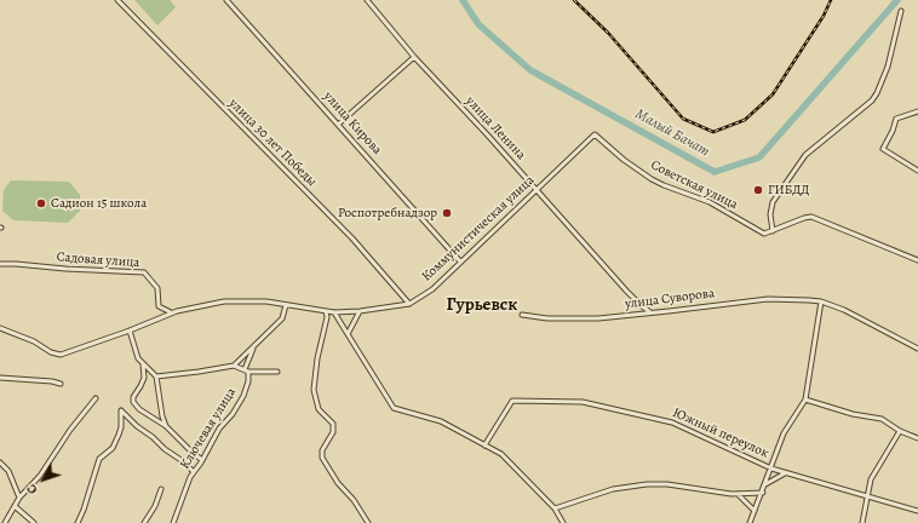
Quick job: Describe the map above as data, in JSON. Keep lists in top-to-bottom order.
{
  "streets": {
    "street": [
      "улица Кирова",
      "улица Ленина",
      "улица 30 лет Победы",
      "Советская улица",
      "Коммунистическая улица",
      "Садовая улица",
      "улица Суворова",
      "Ключевая улица",
      "Южный переулок"
    ]
  },
  "crossings": [
    ["улица Кирова", "Коммунистическая улица"],
    ["улица Ленина", "Коммунистическая улица"],
    ["улица Ленина", "улица Суворова"],
    ["улица 30 лет Победы", "Коммунистическая улица"],
    ["Советская улица", "Коммунистическая улица"],
    ["Коммунистическая улица", "Садовая улица"]
  ],
  "districts": ["Гурьевск"],
  "water": ["Малый Бачат"],
  "places": ["ГИБДД", "Садион 15 школа", "Роспотребнадзор"],
  "north": "bottom left"
}
